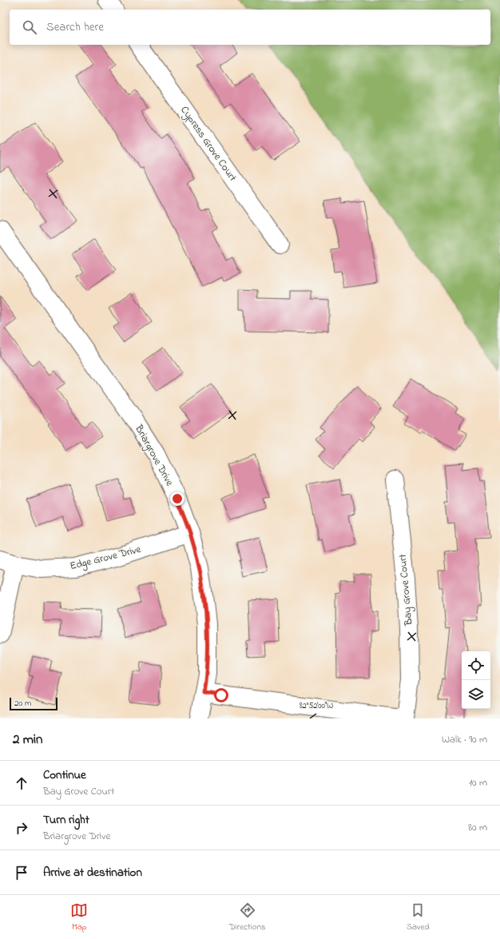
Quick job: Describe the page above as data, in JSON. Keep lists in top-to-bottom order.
{
  "streets": {
    "street": [
      "Cypress Grove Court",
      "Briargrove Drive",
      "Edge Grove Drive",
      "Bay Grove Court"
    ]
  },
  "crossings": [
    ["Briargrove Drive", "Edge Grove Drive"]
  ],
  "scale_bar": "20 m",
  "page": {
    "search": "Search here",
    "scale": "20 m",
    "heading": ["2 min", "Walk · 90 m"],
    "list": [
      ["Continue", "Bay Grove Court", "10 m"],
      ["Turn right", "Briargrove Drive", "80 m"],
      "Arrive at destination"
    ],
    "nav": ["Map", "Directions", "Saved"]
  },
  "coordinates": ["82°52'00\"W"]
}
